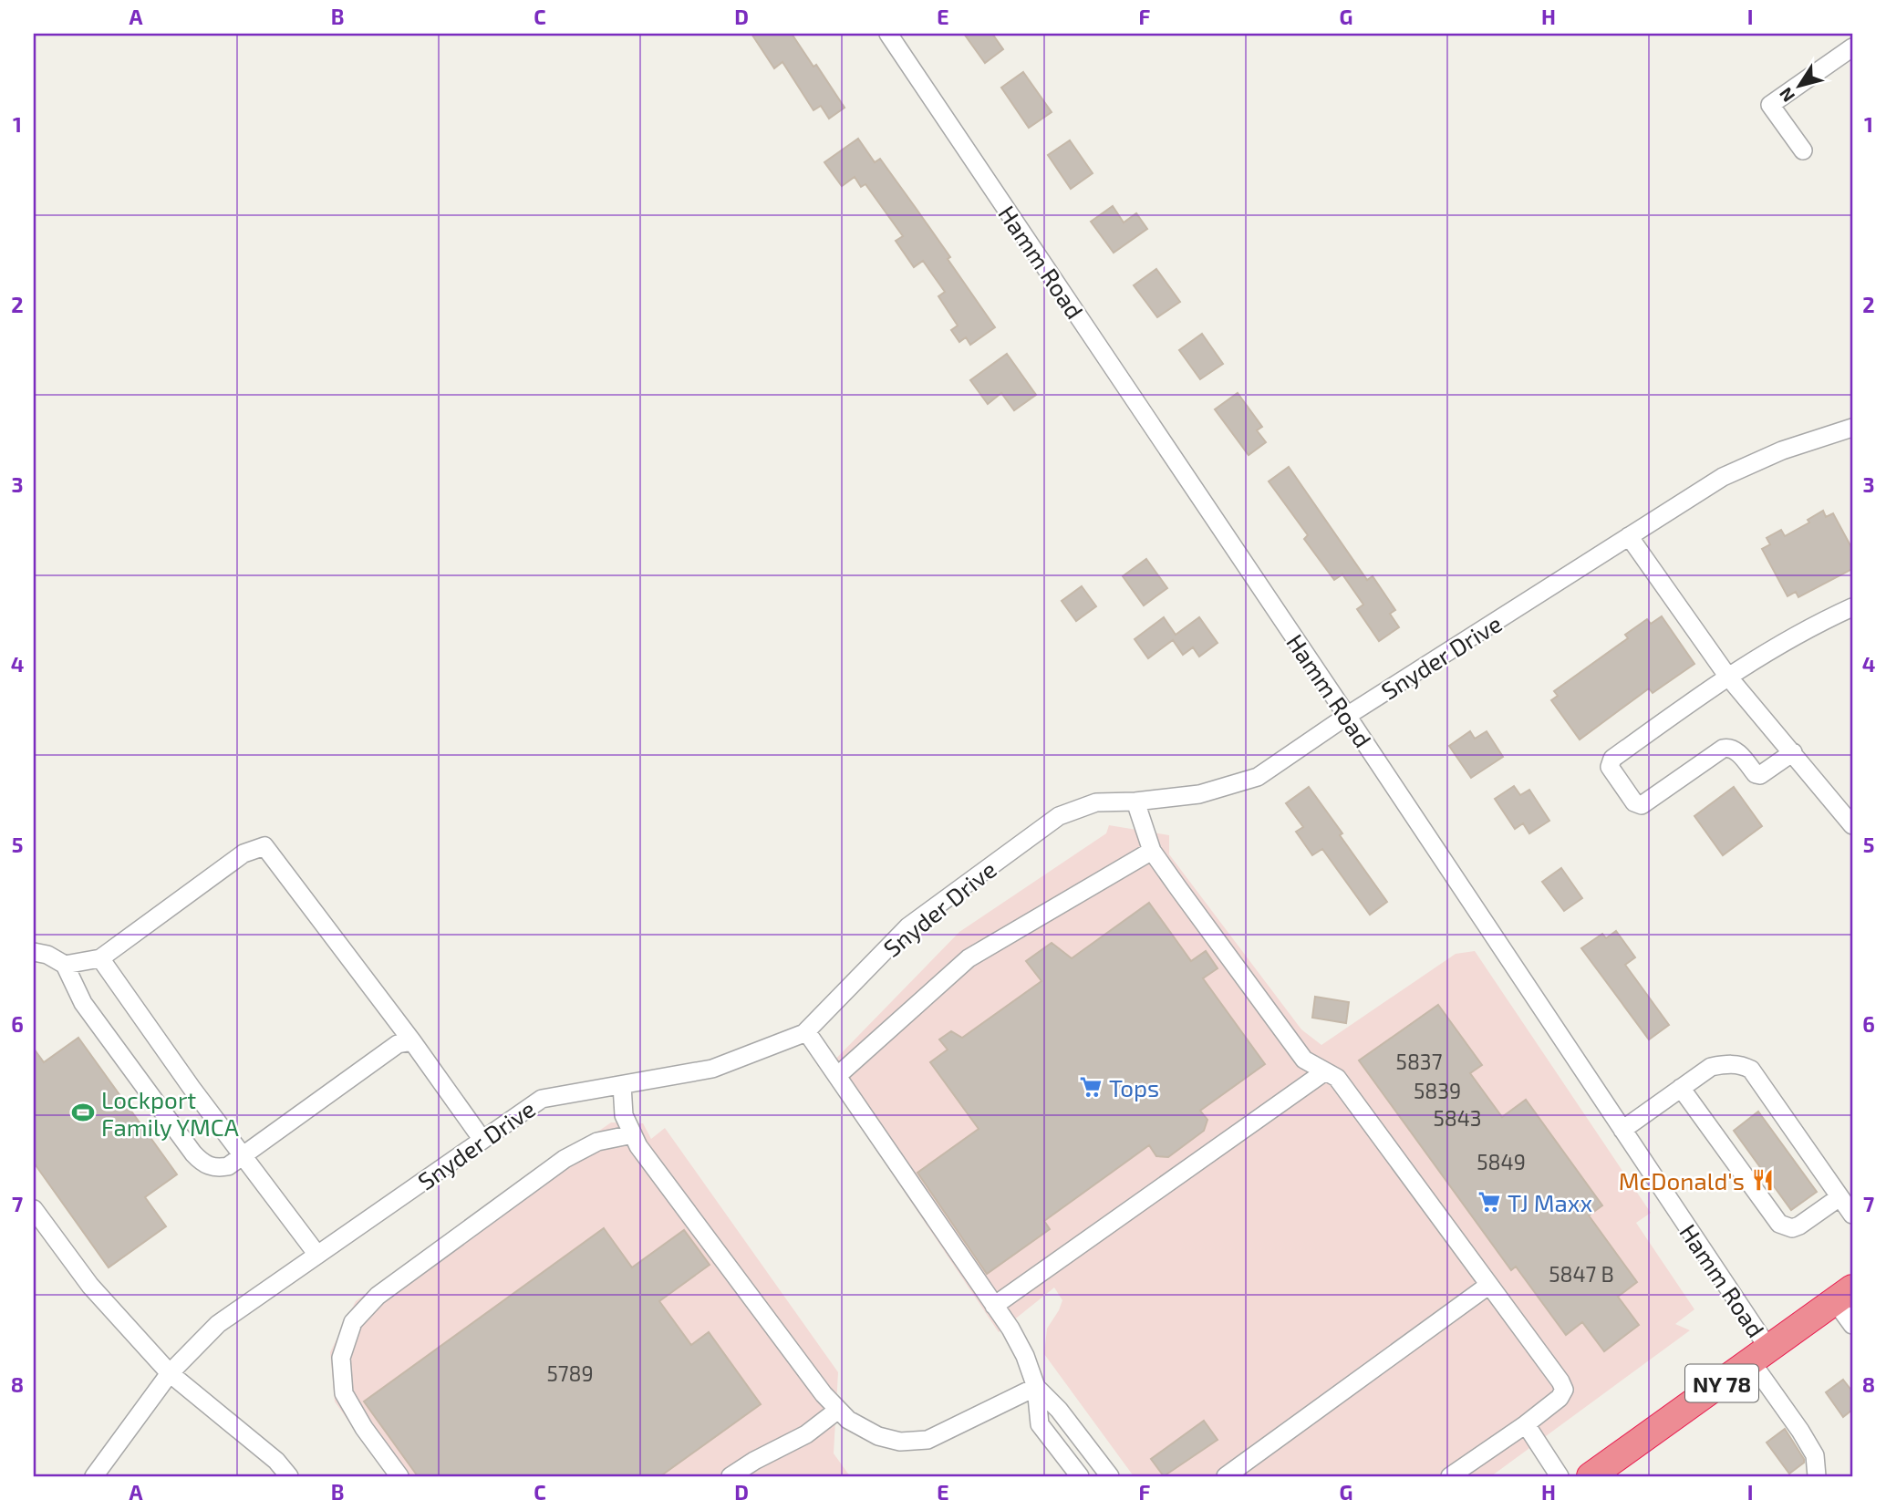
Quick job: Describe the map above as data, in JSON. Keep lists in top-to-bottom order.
{
  "streets": {
    "highway": ["NY 78"],
    "street": ["Hamm Road", "Snyder Drive"]
  },
  "crossings": [
    ["Hamm Road", "Snyder Drive"],
    ["Hamm Road", "NY 78"]
  ],
  "places": {
    "supermarket": ["Tops", "TJ Maxx"],
    "sports": ["Lockport Family YMCA"],
    "restaurant": ["McDonald's"]
  },
  "house_numbers": [
    "5837",
    "5839",
    "5843",
    "5849",
    "5847 B",
    "5789"
  ],
  "north": "bottom left",
  "grid": {
    "columns": [
      "A",
      "B",
      "C",
      "D",
      "E",
      "F",
      "G",
      "H",
      "I"
    ],
    "rows": [
      "1",
      "2",
      "3",
      "4",
      "5",
      "6",
      "7",
      "8"
    ]
  }
}
